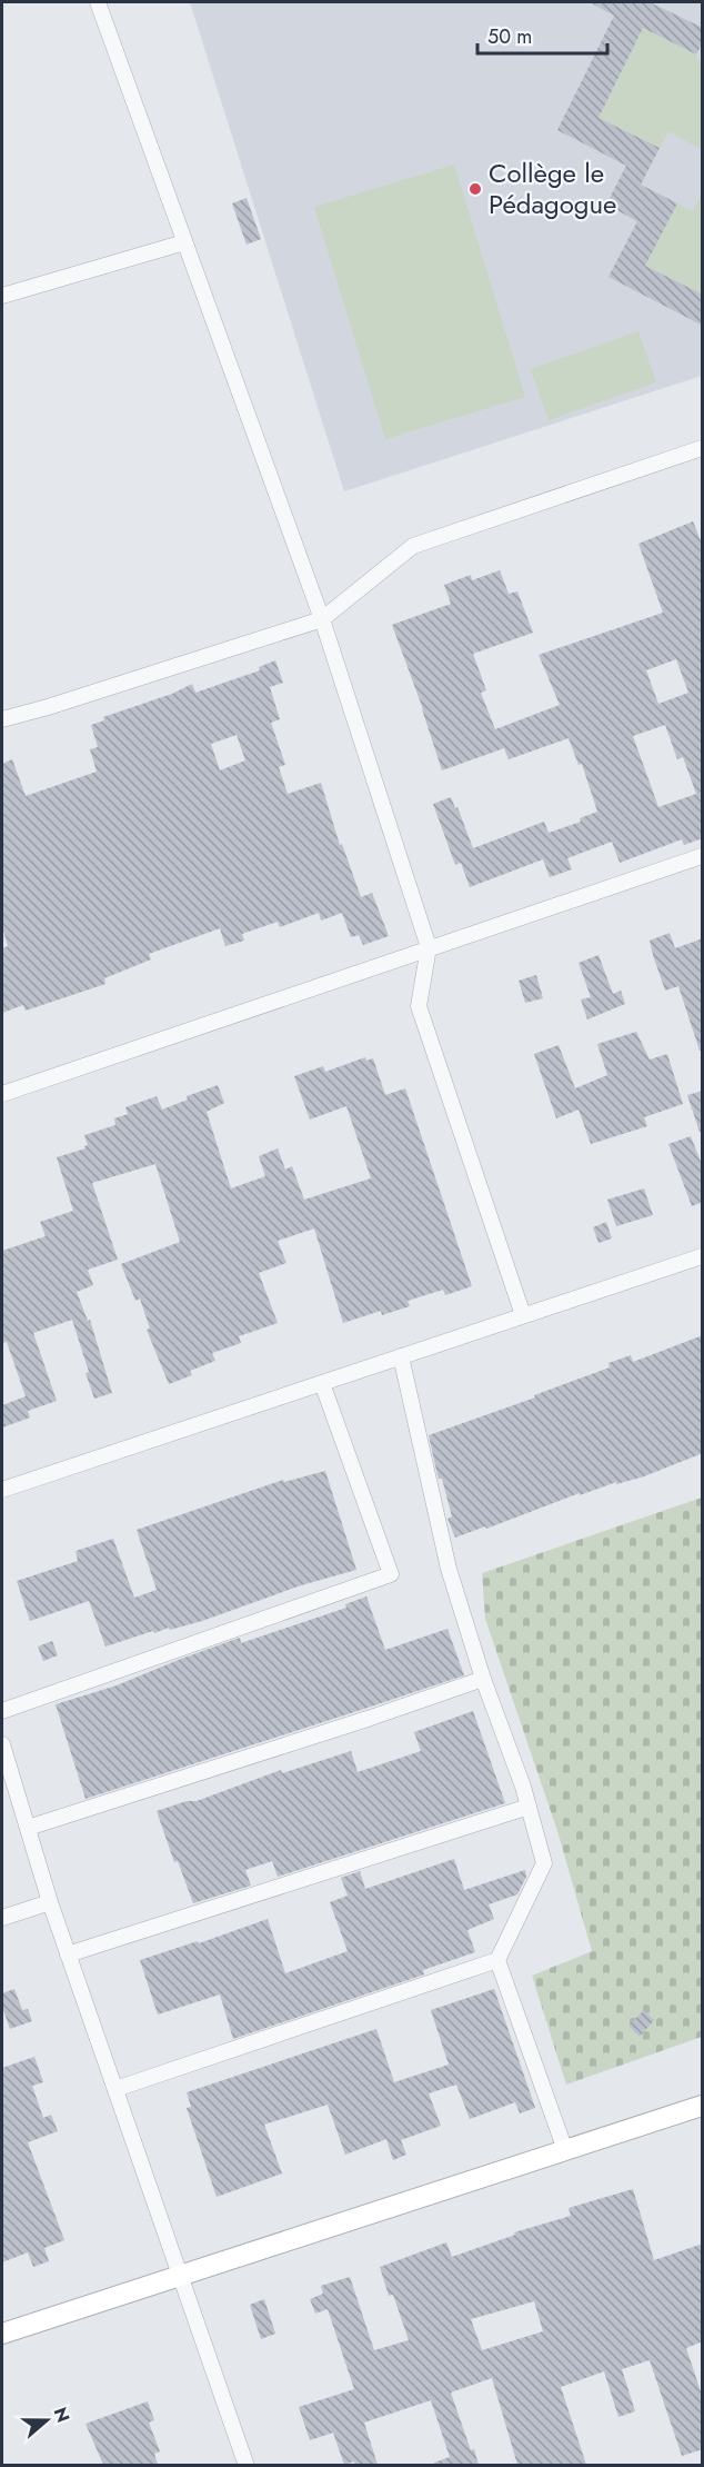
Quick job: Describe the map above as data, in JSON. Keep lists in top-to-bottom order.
{
  "places": ["Collège le Pédagogue"],
  "scale_bar": "50 m",
  "north": "right"
}
